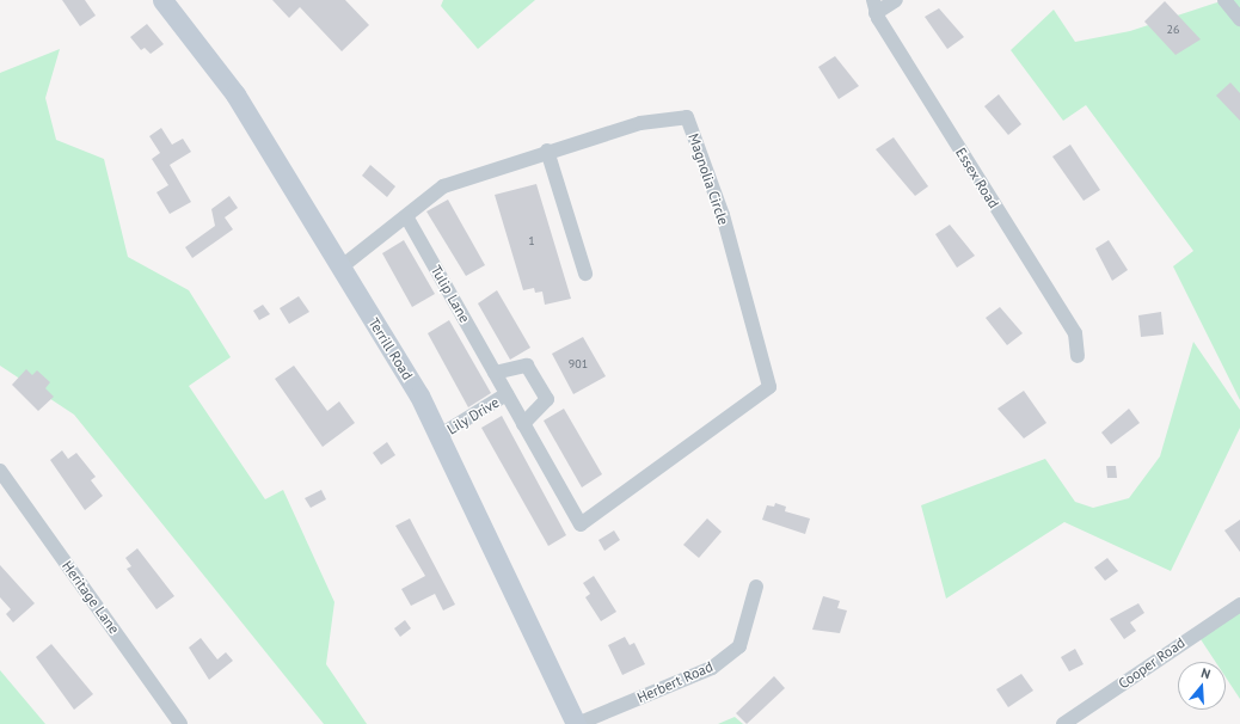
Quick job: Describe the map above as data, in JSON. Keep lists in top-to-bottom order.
{
  "streets": {
    "street": [
      "Essex Road",
      "Magnolia Circle",
      "Tulip Lane",
      "Terrill Road",
      "Lily Drive",
      "Heritage Lane",
      "Cooper Road",
      "Herbert Road"
    ]
  },
  "crossings": [
    ["Magnolia Circle", "Tulip Lane"],
    ["Magnolia Circle", "Terrill Road"],
    ["Tulip Lane", "Lily Drive"],
    ["Terrill Road", "Lily Drive"],
    ["Terrill Road", "Herbert Road"]
  ],
  "house_numbers": ["26", "1", "901"],
  "north": "top"
}
